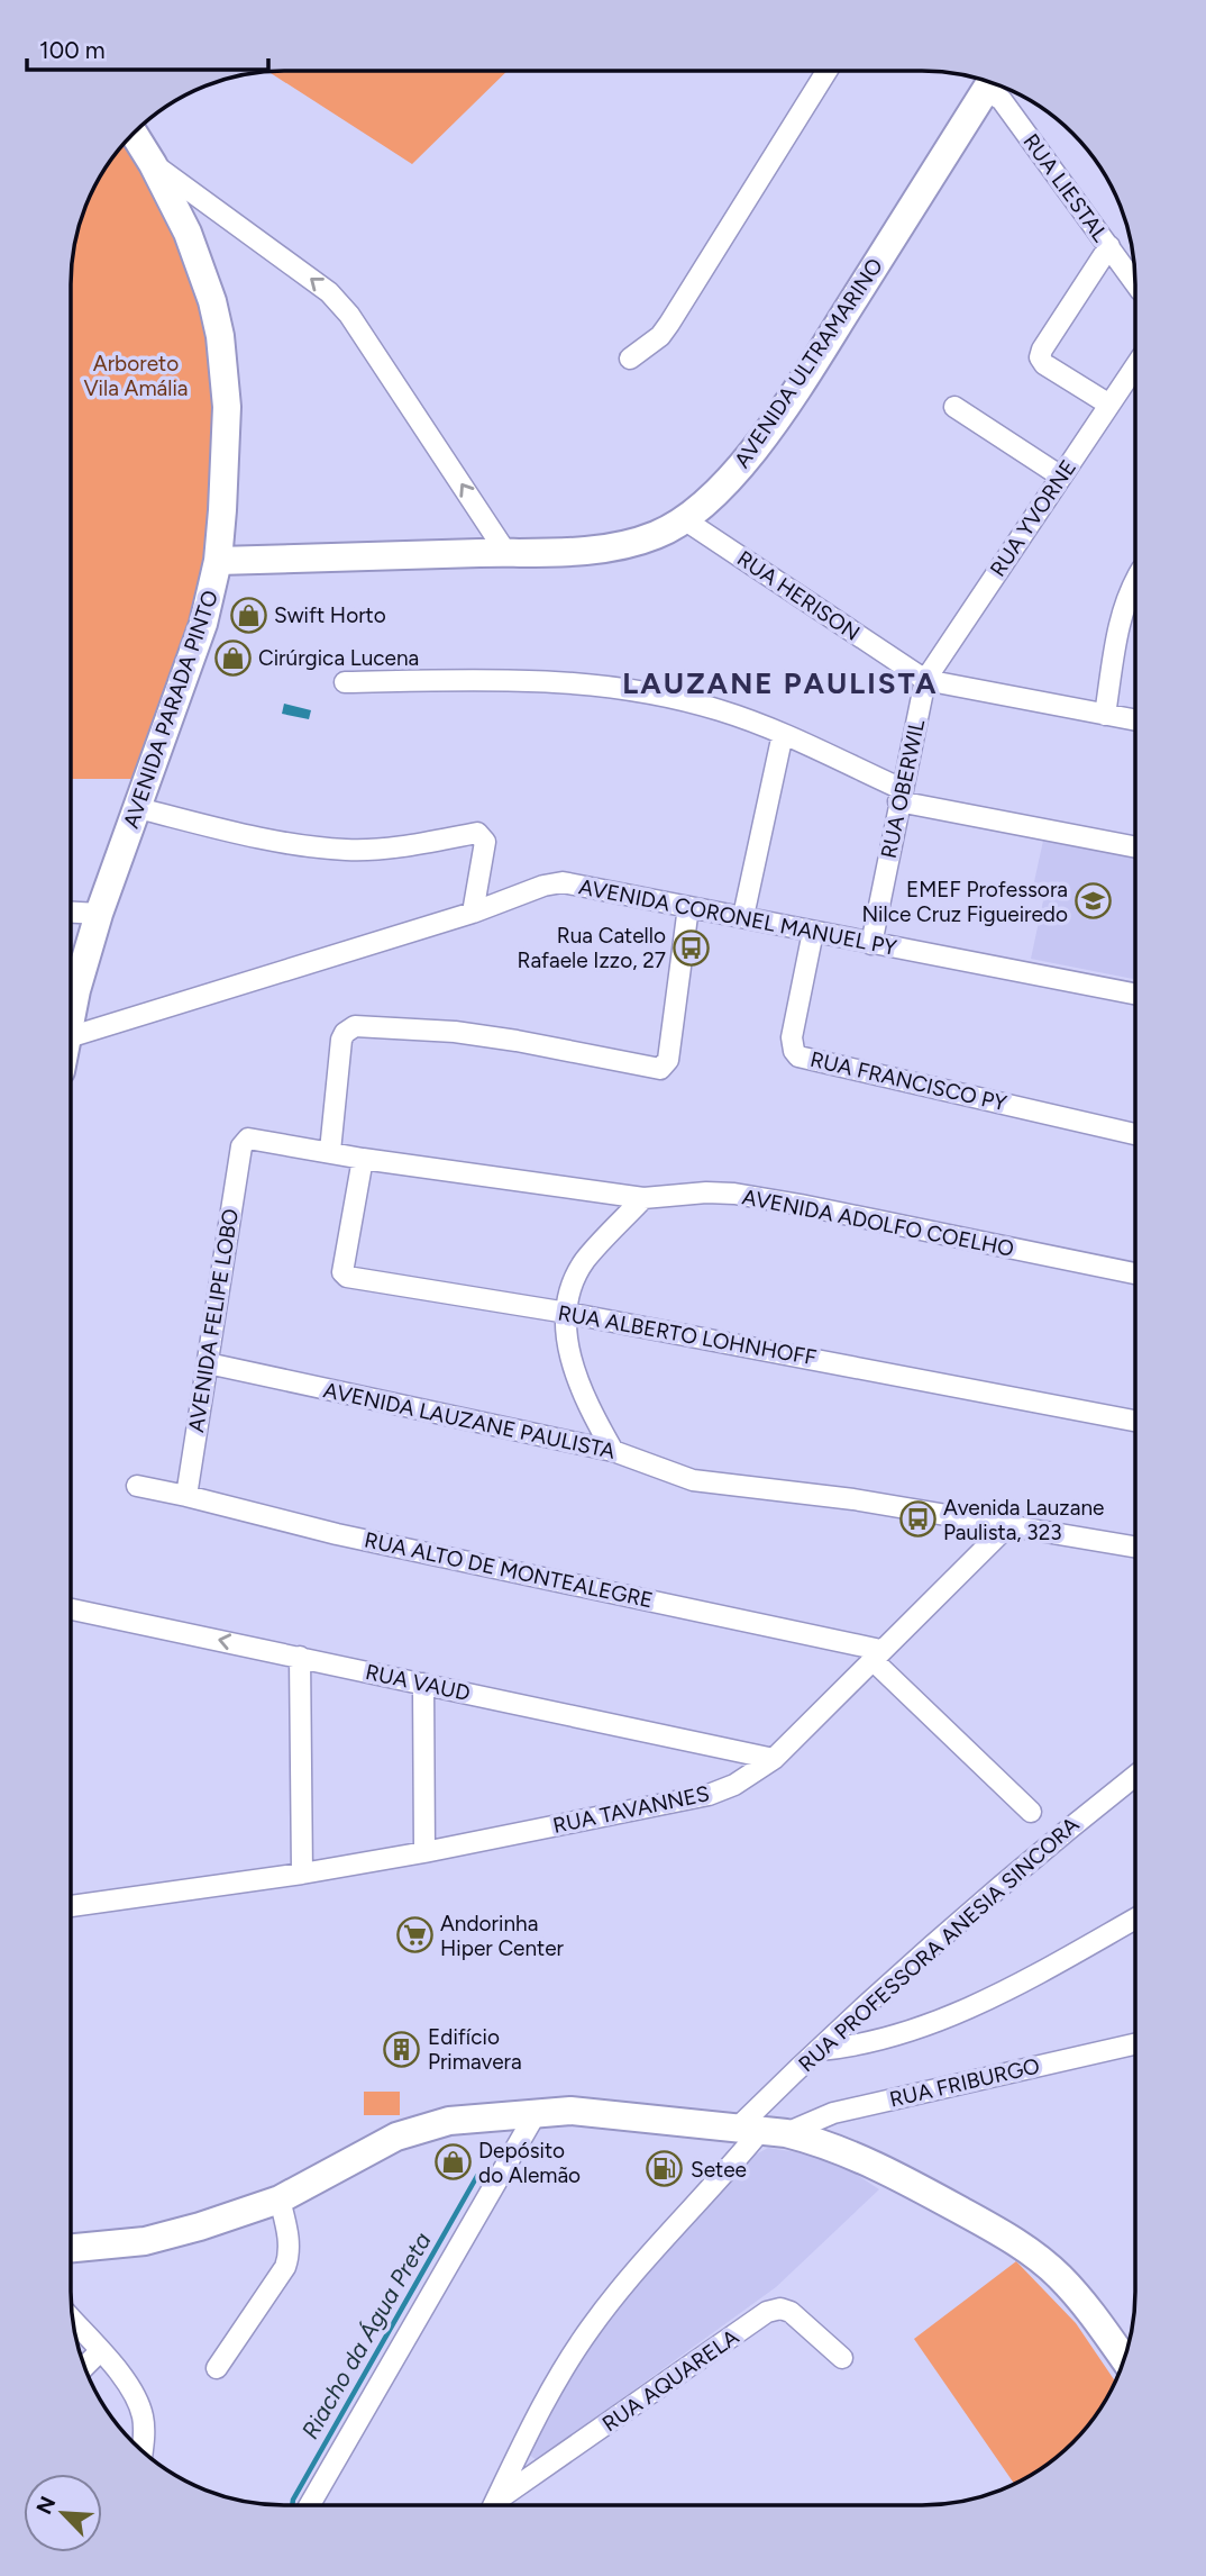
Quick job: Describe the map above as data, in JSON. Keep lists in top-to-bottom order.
{
  "streets": {
    "main road": ["AVENIDA ULTRAMARINO", "AVENIDA PARADA PINTO"],
    "street": [
      "RUA LIESTAL",
      "RUA YVORNE",
      "RUA HERISON",
      "RUA OBERWIL",
      "AVENIDA CORONEL MANUEL PY",
      "RUA FRANCISCO PY",
      "AVENIDA ADOLFO COELHO",
      "AVENIDA FELIPE LOBO",
      "RUA ALBERTO LOHNHOFF",
      "AVENIDA LAUZANE PAULISTA",
      "RUA ALTO DE MONTEALEGRE",
      "RUA VAUD",
      "RUA TAVANNES",
      "RUA PROFESSORA ANESIA SINCORA",
      "RUA FRIBURGO",
      "RUA AQUARELA"
    ]
  },
  "crossings": [
    ["RUA LIESTAL", "AVENIDA ULTRAMARINO"],
    ["AVENIDA ULTRAMARINO", "RUA HERISON"],
    ["AVENIDA ULTRAMARINO", "AVENIDA PARADA PINTO"],
    ["RUA YVORNE", "RUA HERISON"],
    ["RUA YVORNE", "RUA OBERWIL"],
    ["RUA HERISON", "RUA OBERWIL"],
    ["RUA OBERWIL", "AVENIDA CORONEL MANUEL PY"],
    ["AVENIDA CORONEL MANUEL PY", "RUA FRANCISCO PY"],
    ["AVENIDA ADOLFO COELHO", "AVENIDA FELIPE LOBO"],
    ["AVENIDA ADOLFO COELHO", "RUA ALBERTO LOHNHOFF"],
    ["AVENIDA FELIPE LOBO", "AVENIDA LAUZANE PAULISTA"],
    ["AVENIDA FELIPE LOBO", "RUA ALTO DE MONTEALEGRE"],
    ["AVENIDA LAUZANE PAULISTA", "RUA TAVANNES"],
    ["RUA ALTO DE MONTEALEGRE", "RUA TAVANNES"],
    ["RUA VAUD", "RUA TAVANNES"],
    ["RUA PROFESSORA ANESIA SINCORA", "RUA FRIBURGO"]
  ],
  "districts": ["LAUZANE PAULISTA"],
  "water": ["Riacho da Água Preta"],
  "parks": ["Arboreto Vila Amália"],
  "places": {
    "shop": ["Swift Horto", "Cirúrgica Lucena", "Depósito do Alemão"],
    "school or university": ["EMEF Professora Nilce Cruz Figueiredo"],
    "bus stop": ["Rua Catello Rafaele Izzo, 27", "Avenida Lauzane Paulista, 323"],
    "supermarket": ["Andorinha Hiper Center"],
    "building": ["Edifício Primavera"],
    "fuel station": ["Setee"]
  },
  "scale_bar": "100 m",
  "north": "top left"
}
